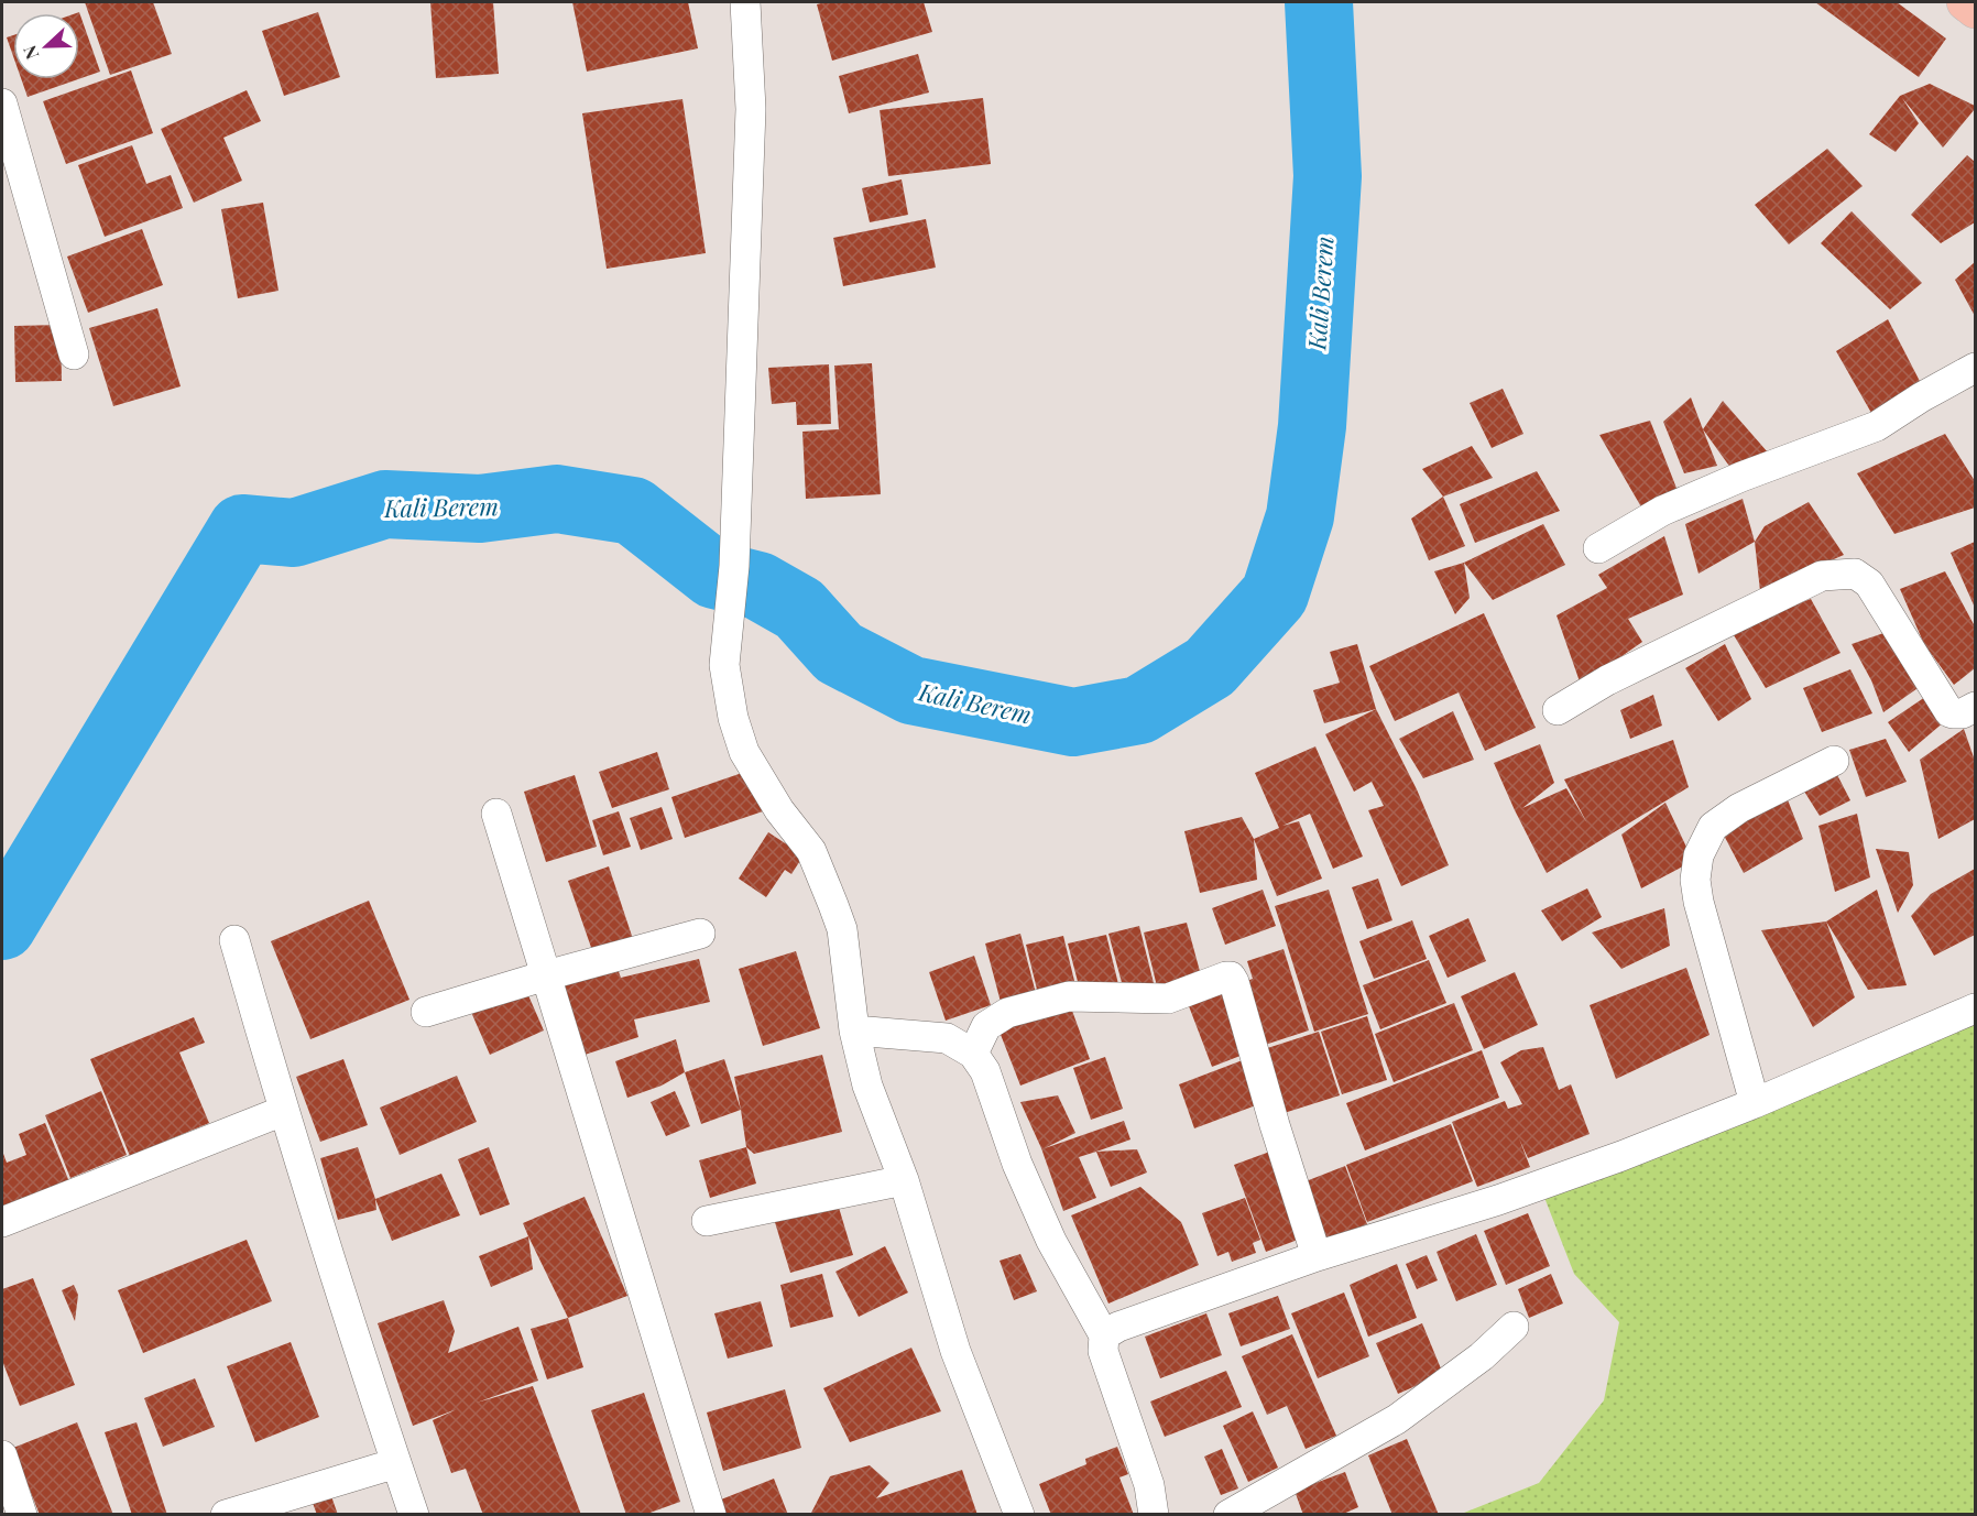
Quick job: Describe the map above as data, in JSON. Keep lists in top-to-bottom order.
{
  "water": ["Kali Berem"],
  "north": "left"
}
